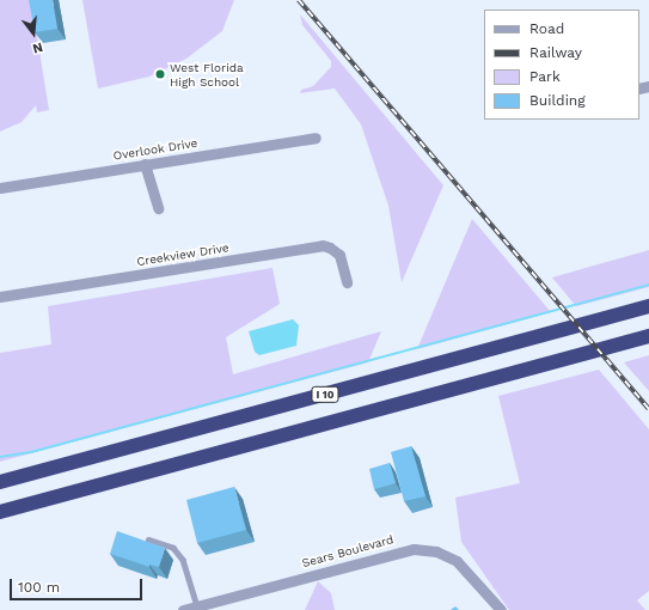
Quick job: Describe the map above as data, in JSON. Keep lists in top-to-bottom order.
{
  "streets": {
    "highway": ["I 10"],
    "street": ["Overlook Drive", "Creekview Drive", "Sears Boulevard"]
  },
  "places": ["West Florida High School"],
  "legend": [
    "Road",
    "Railway",
    "Park",
    "Building"
  ],
  "scale_bar": "100 m",
  "north": "bottom"
}
